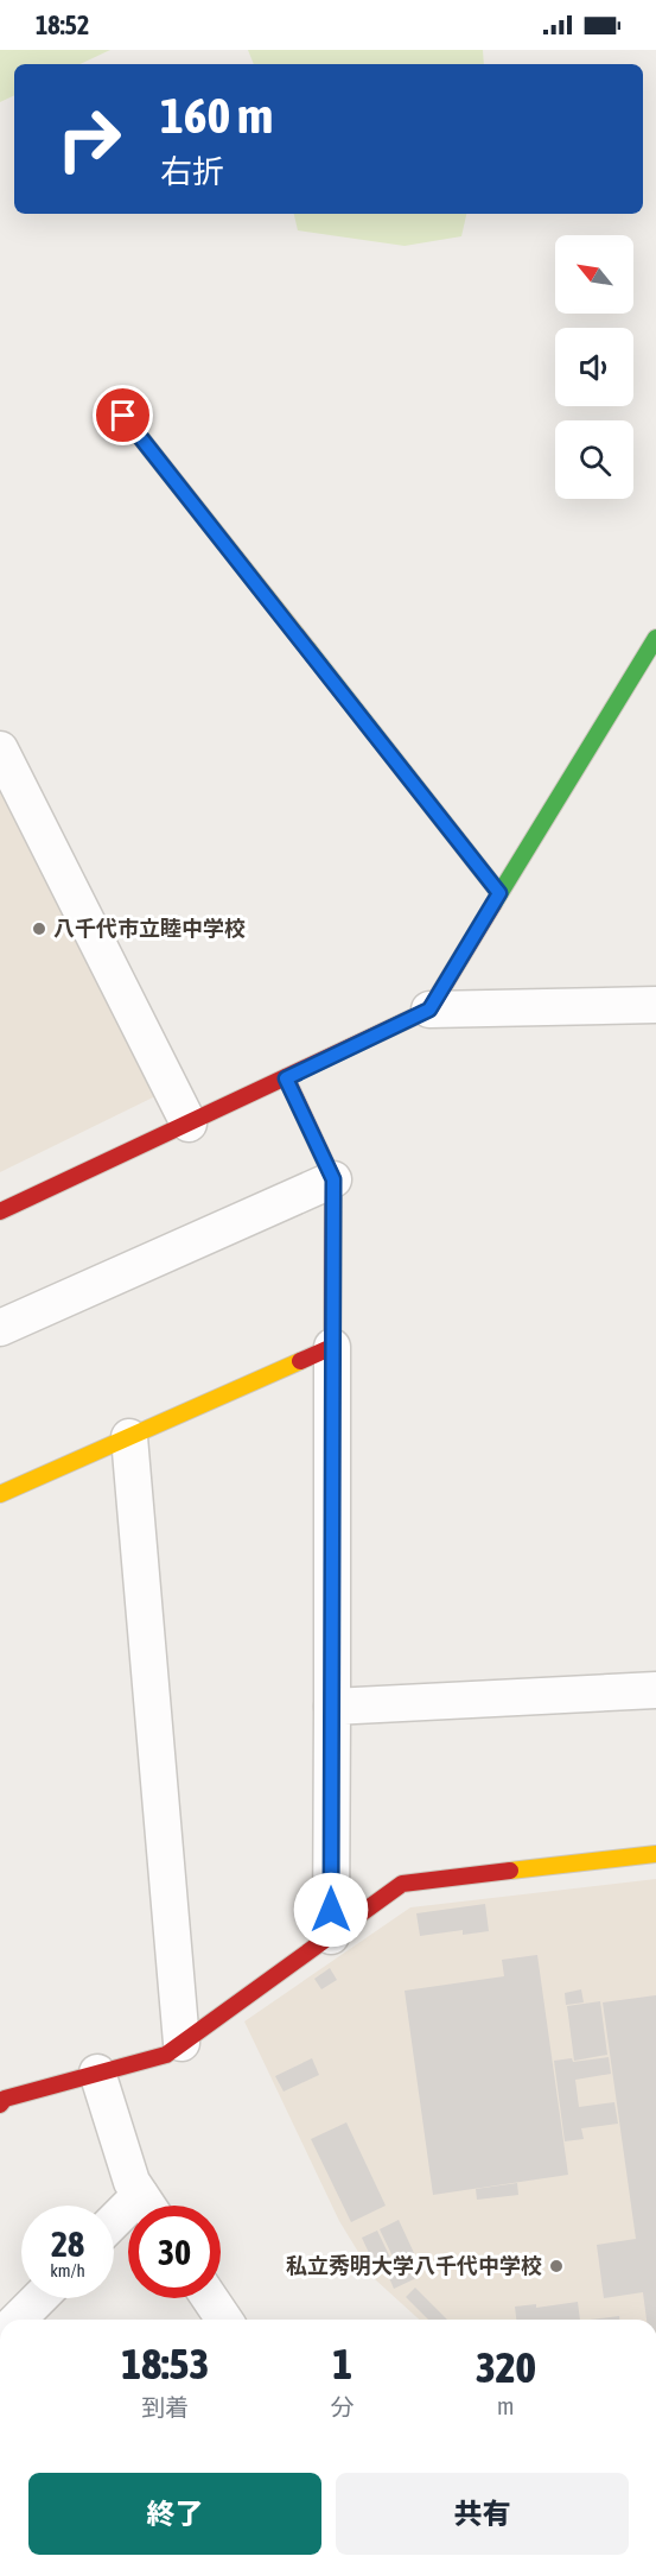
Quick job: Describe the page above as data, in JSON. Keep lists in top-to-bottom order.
{
  "places": ["八千代市立睦中学校", "私立秀明大学八千代中学校"],
  "north": "top left",
  "page": {
    "status": "18:52",
    "turn": ["160 m", "右折"],
    "speed": "28 km/h",
    "limit": "30",
    "eta": [
      "18:53",
      "到着",
      "1",
      "分",
      "320",
      "m"
    ],
    "buttons": ["終了", "共有"]
  }
}
